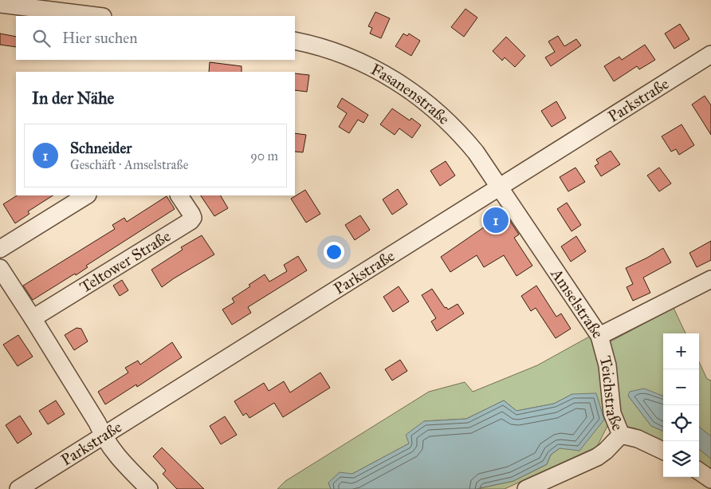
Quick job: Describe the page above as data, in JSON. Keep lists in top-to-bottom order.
{
  "streets": {
    "street": [
      "Fasanenstraße",
      "Parkstraße",
      "Teltower Straße",
      "Amselstraße",
      "Teichstraße"
    ]
  },
  "crossings": [
    ["Fasanenstraße", "Parkstraße"],
    ["Fasanenstraße", "Amselstraße"],
    ["Parkstraße", "Amselstraße"],
    ["Amselstraße", "Teichstraße"]
  ],
  "page": {
    "search": "Hier suchen",
    "heading": "In der Nähe",
    "list": [
      {
        "mark": "1",
        "name": "Schneider",
        "note": "Geschäft · Amselstraße",
        "value": "90 m"
      }
    ],
    "pins": "1",
    "map_buttons": ["+", "−"]
  }
}
